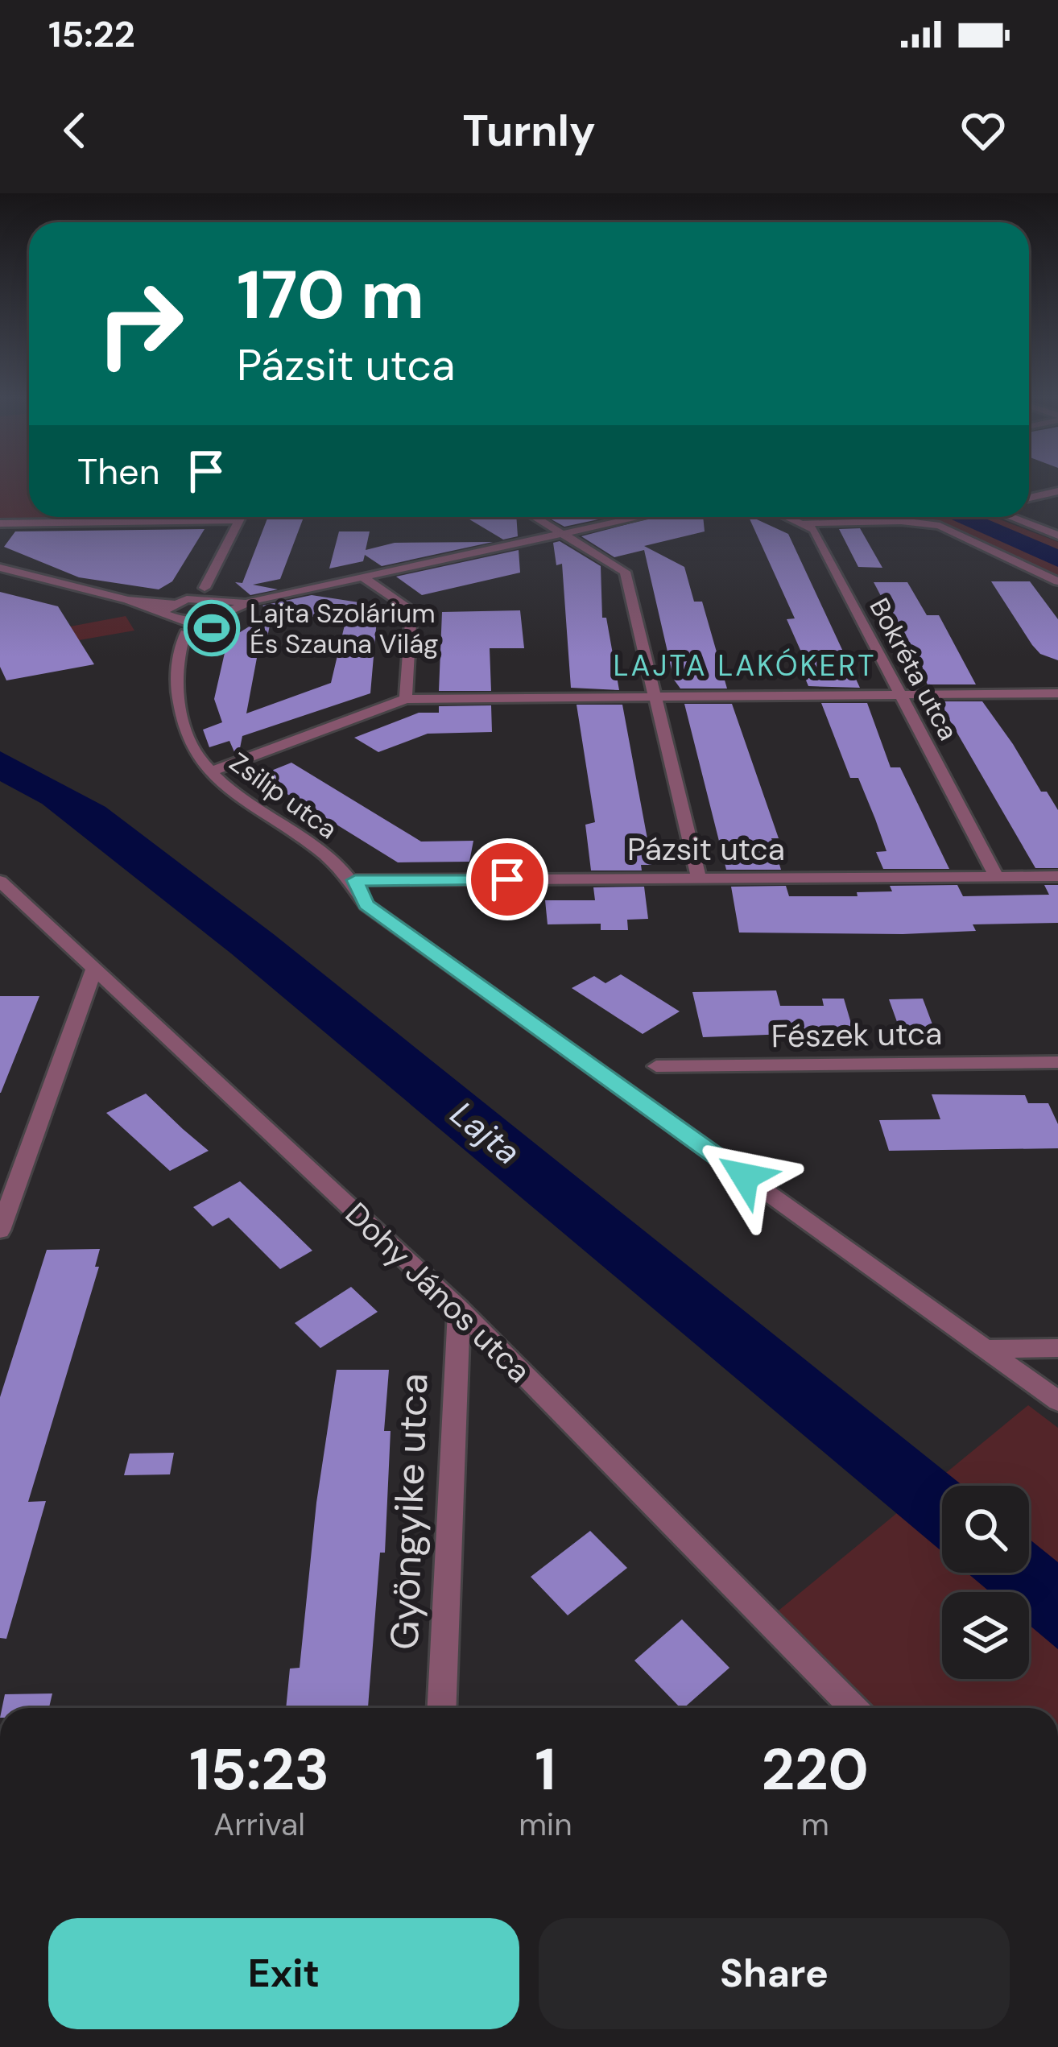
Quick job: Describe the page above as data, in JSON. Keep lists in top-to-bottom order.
{
  "streets": {
    "street": [
      "Bokréta utca",
      "Zsilip utca",
      "Pázsit utca",
      "Fészek utca",
      "Dohy János utca",
      "Gyöngyike utca"
    ]
  },
  "crossings": [
    ["Bokréta utca", "Pázsit utca"],
    ["Zsilip utca", "Pázsit utca"],
    ["Dohy János utca", "Gyöngyike utca"]
  ],
  "districts": ["LAJTA LAKÓKERT"],
  "water": ["Lajta"],
  "places": {
    "sports": ["Lajta Szolárium És Szauna Világ"]
  },
  "page": {
    "status": "15:22",
    "header": "Turnly",
    "turn": ["170 m", "Pázsit utca"],
    "then": "Then",
    "eta": [
      "15:23",
      "Arrival",
      "1",
      "min",
      "220",
      "m"
    ],
    "buttons": ["Exit", "Share"]
  }
}
